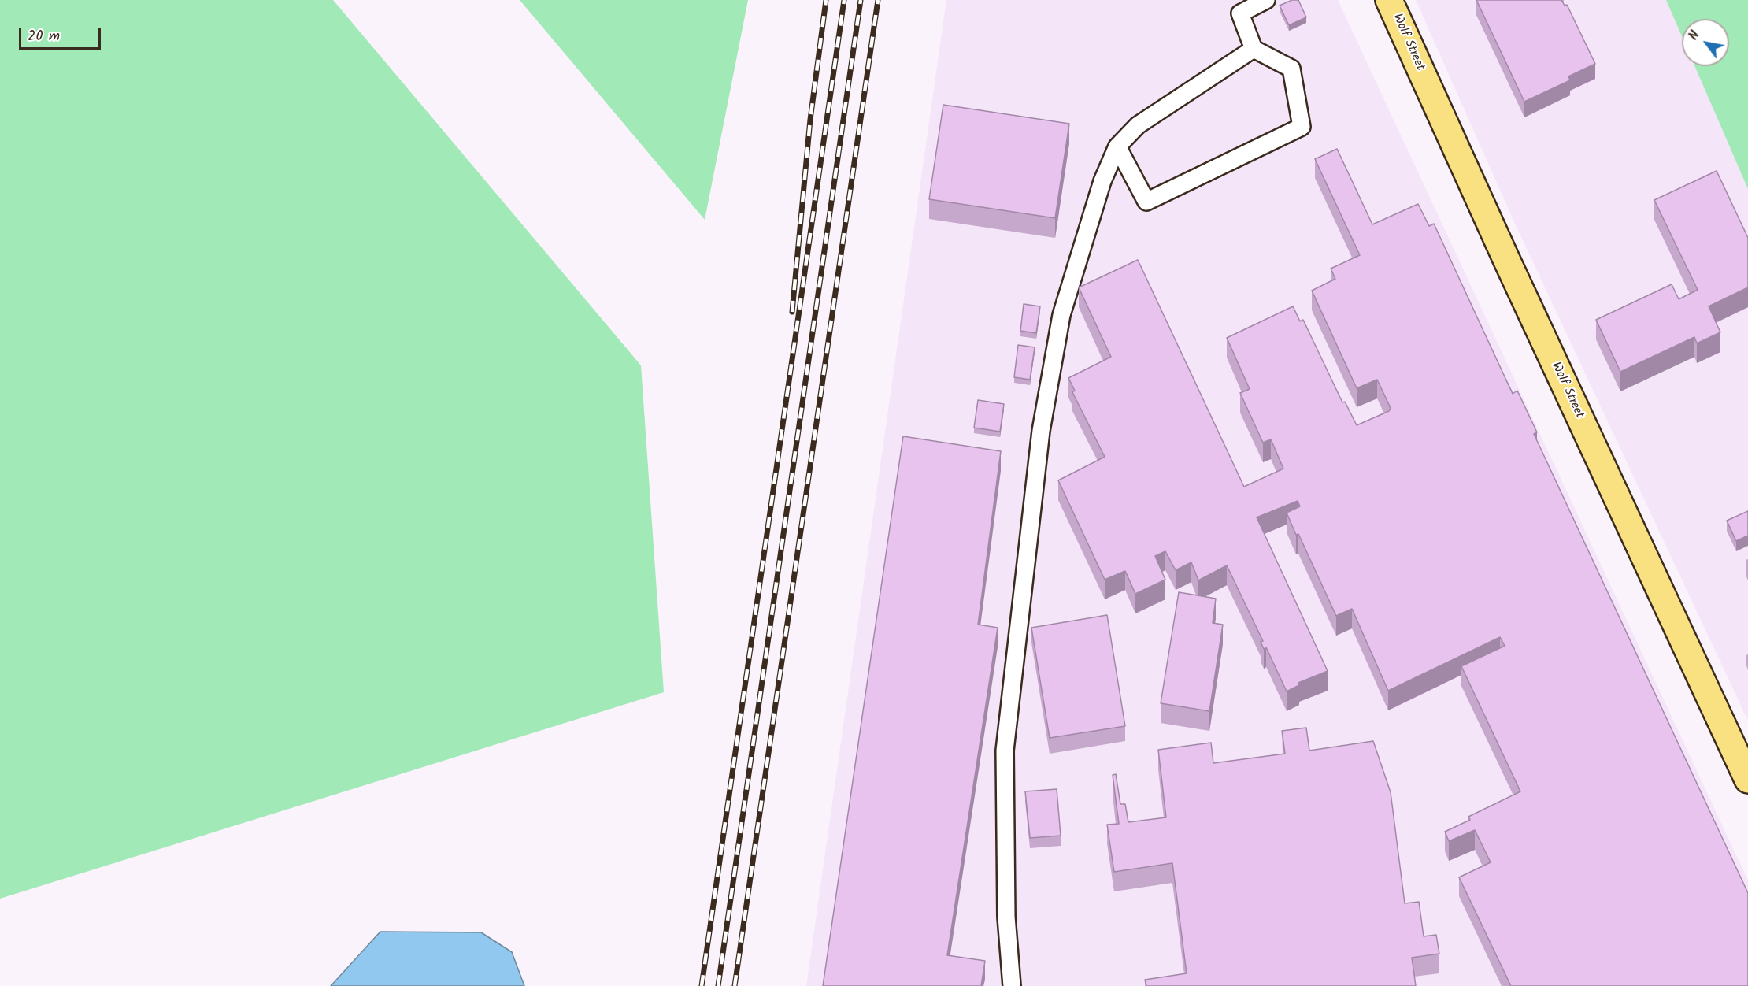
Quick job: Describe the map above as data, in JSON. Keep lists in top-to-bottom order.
{
  "streets": {
    "main road": ["Wolf Street"]
  },
  "scale_bar": "20 m",
  "north": "top left"
}
